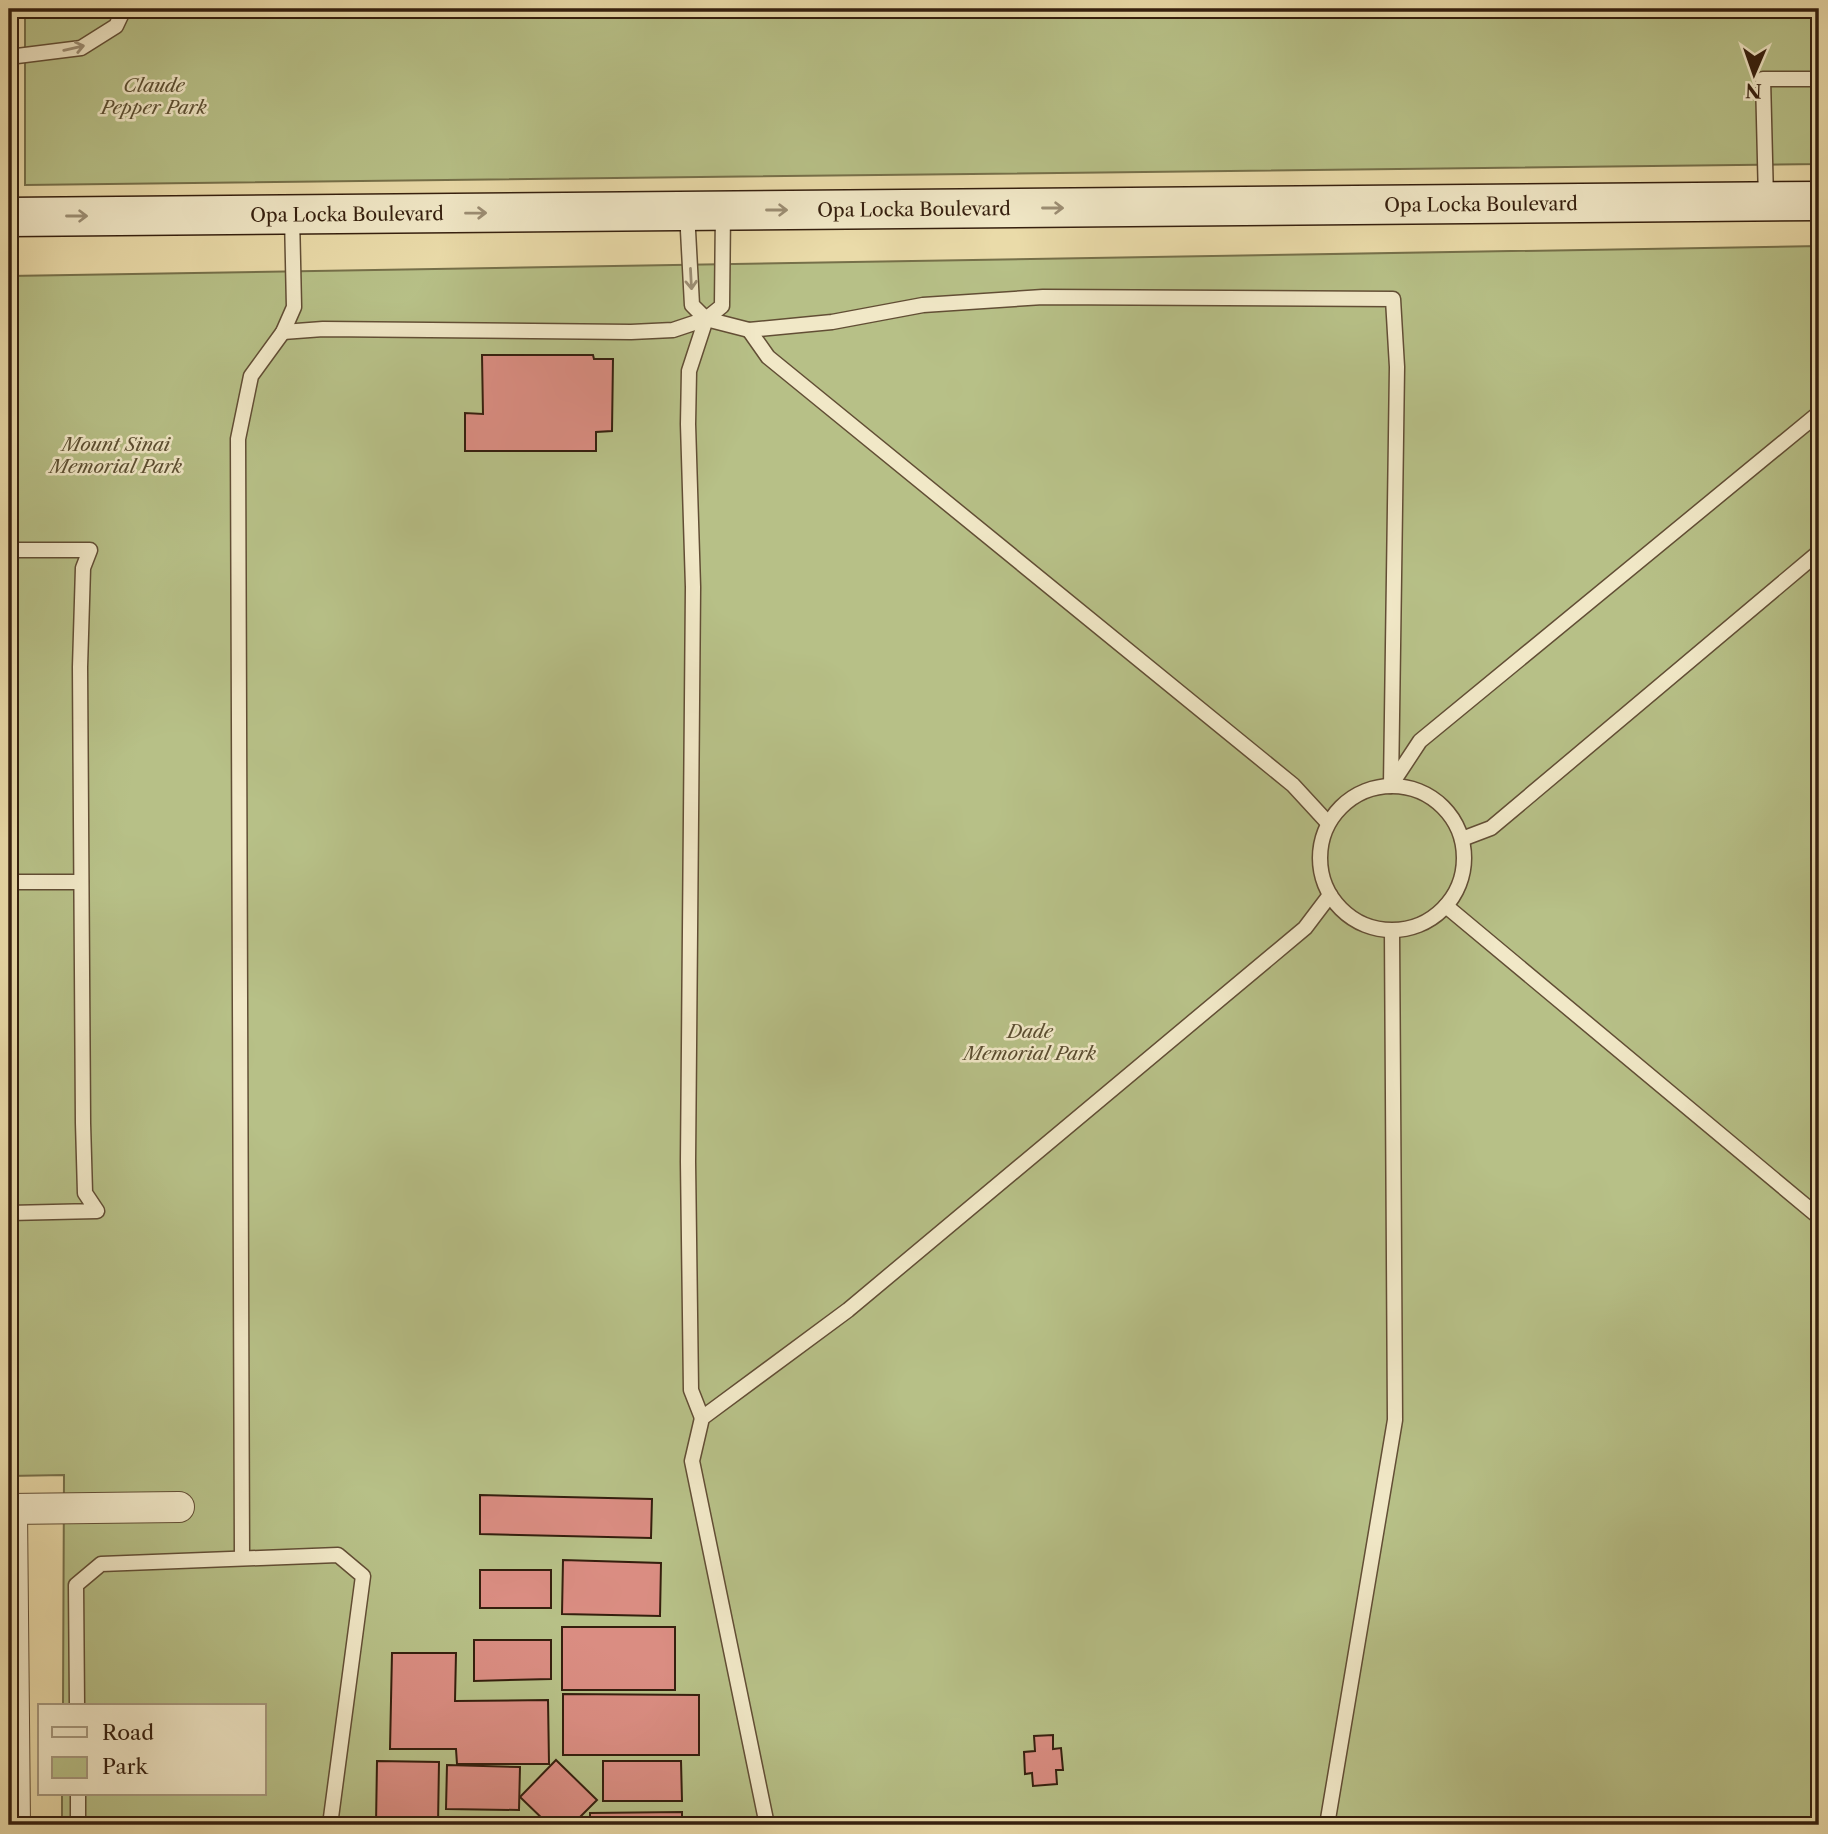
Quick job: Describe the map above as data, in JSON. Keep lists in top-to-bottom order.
{
  "streets": {
    "main road": ["Opa Locka Boulevard"]
  },
  "one_way": ["Opa Locka Boulevard"],
  "parks": ["Claude Pepper Park", "Mount Sinai Memorial Park", "Dade Memorial Park"],
  "legend": ["Road", "Park"],
  "north": "bottom"
}
